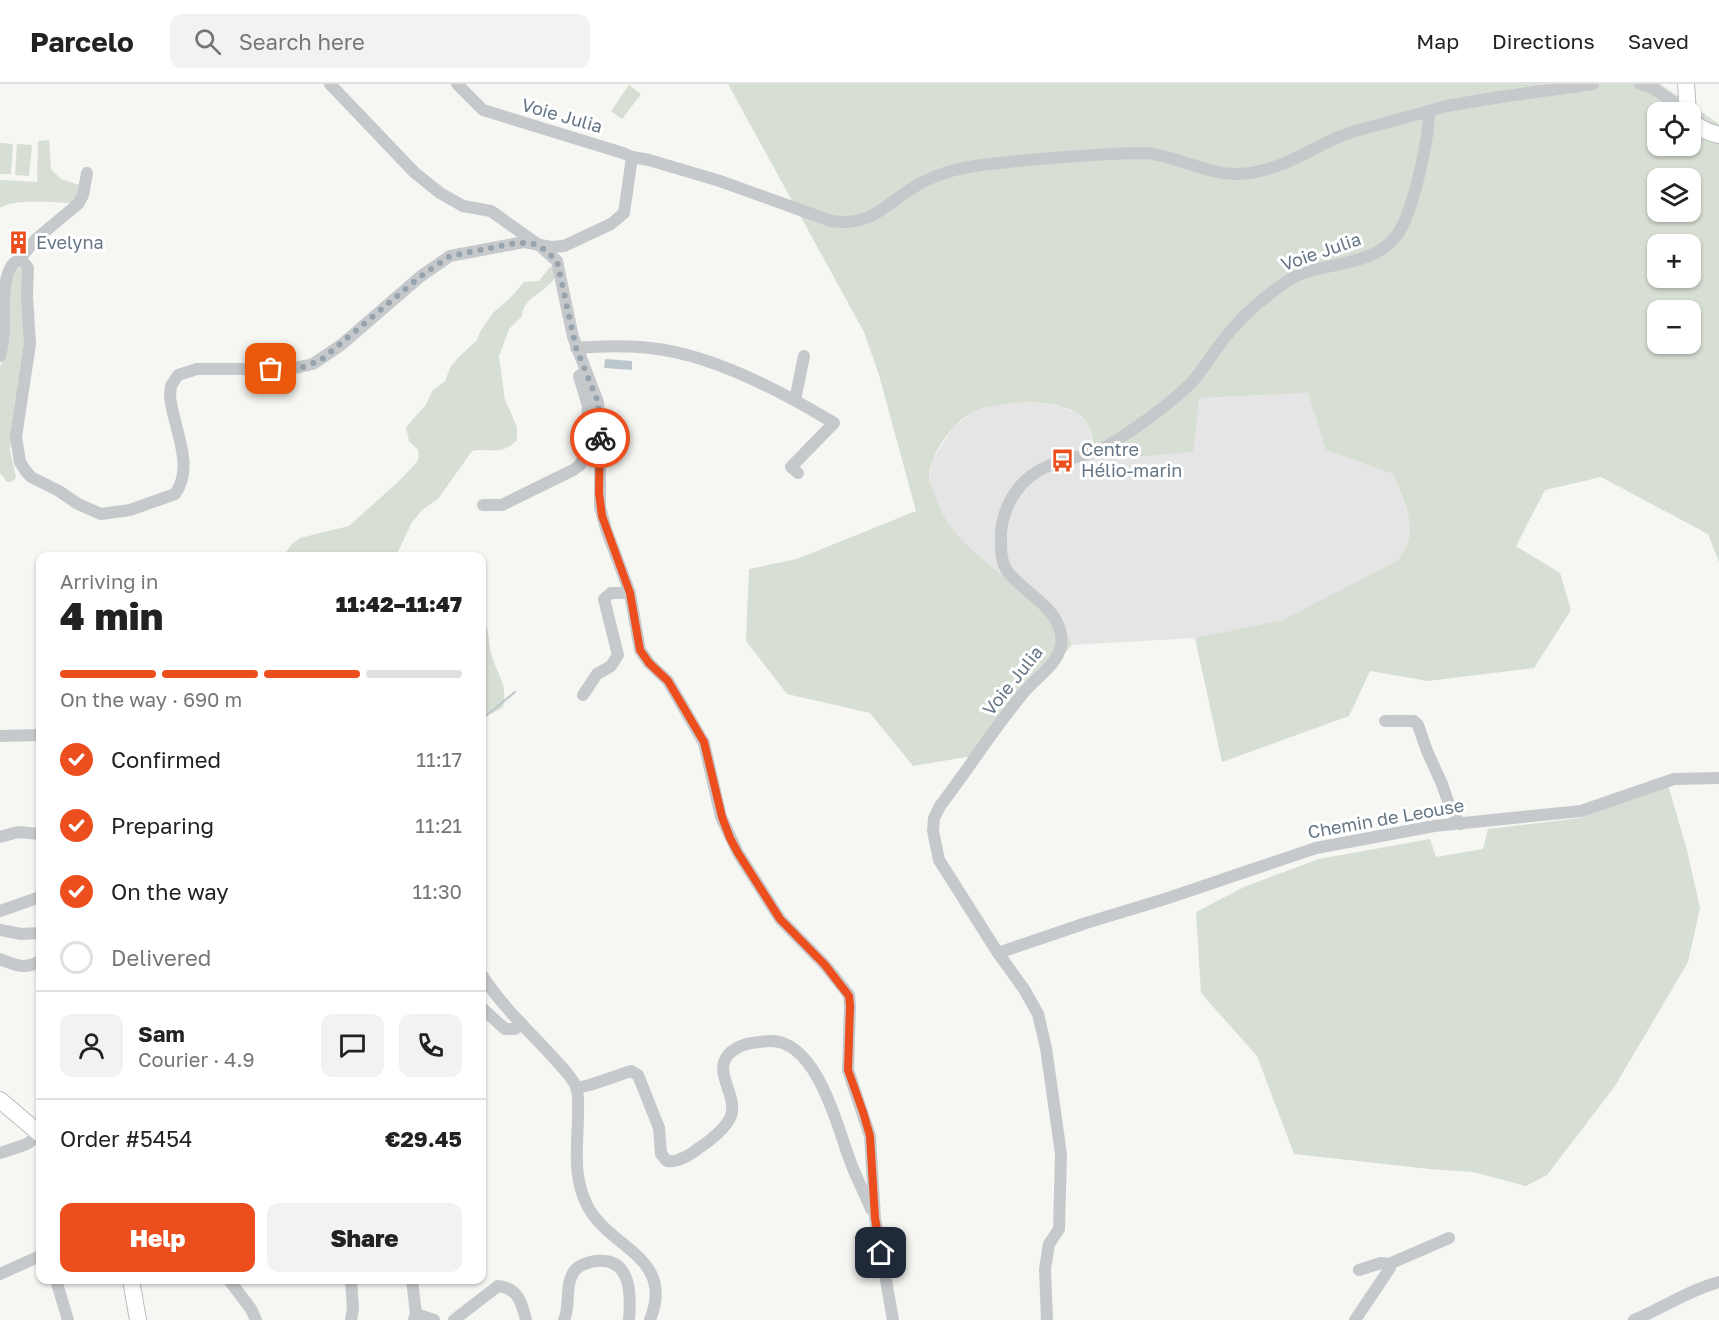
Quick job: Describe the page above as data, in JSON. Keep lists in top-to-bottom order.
{
  "streets": {
    "street": ["Voie Julia", "Chemin de Leouse"]
  },
  "crossings": [
    ["Voie Julia", "Chemin de Leouse"]
  ],
  "places": {
    "building": ["Evelyna"],
    "bus stop": ["Centre Hélio-marin"]
  },
  "page": {
    "header": "Parcelo",
    "search": "Search here",
    "nav": ["Map", "Directions", "Saved"],
    "map_buttons": ["+", "−"],
    "heading": ["4 min", "Arriving in", "11:42–11:47"],
    "panel": [
      "Sam",
      "Courier · 4.9",
      "Order #5454",
      "€29.45"
    ],
    "bar": "On the way · 690 m",
    "list": [
      ["Confirmed", "11:17"],
      ["Preparing", "11:21"],
      ["On the way", "11:30"],
      "Delivered"
    ],
    "buttons": ["Help", "Share"]
  }
}
